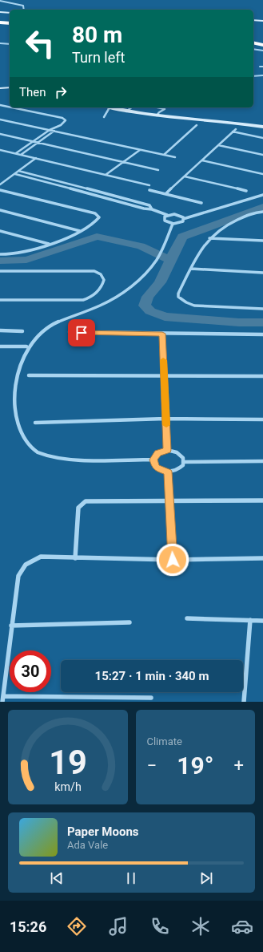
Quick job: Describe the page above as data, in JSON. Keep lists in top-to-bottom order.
{
  "page": {
    "turn": ["80 m", "Turn left"],
    "then": "Then",
    "limit": "30",
    "trip": "15:27 · 1 min · 340 m",
    "tile": "Climate",
    "heat": ["−", "19°", "+"],
    "song": ["Paper Moons", "Ada Vale"],
    "tabs": "15:26",
    "gauge": ["19", "km/h"]
  }
}
